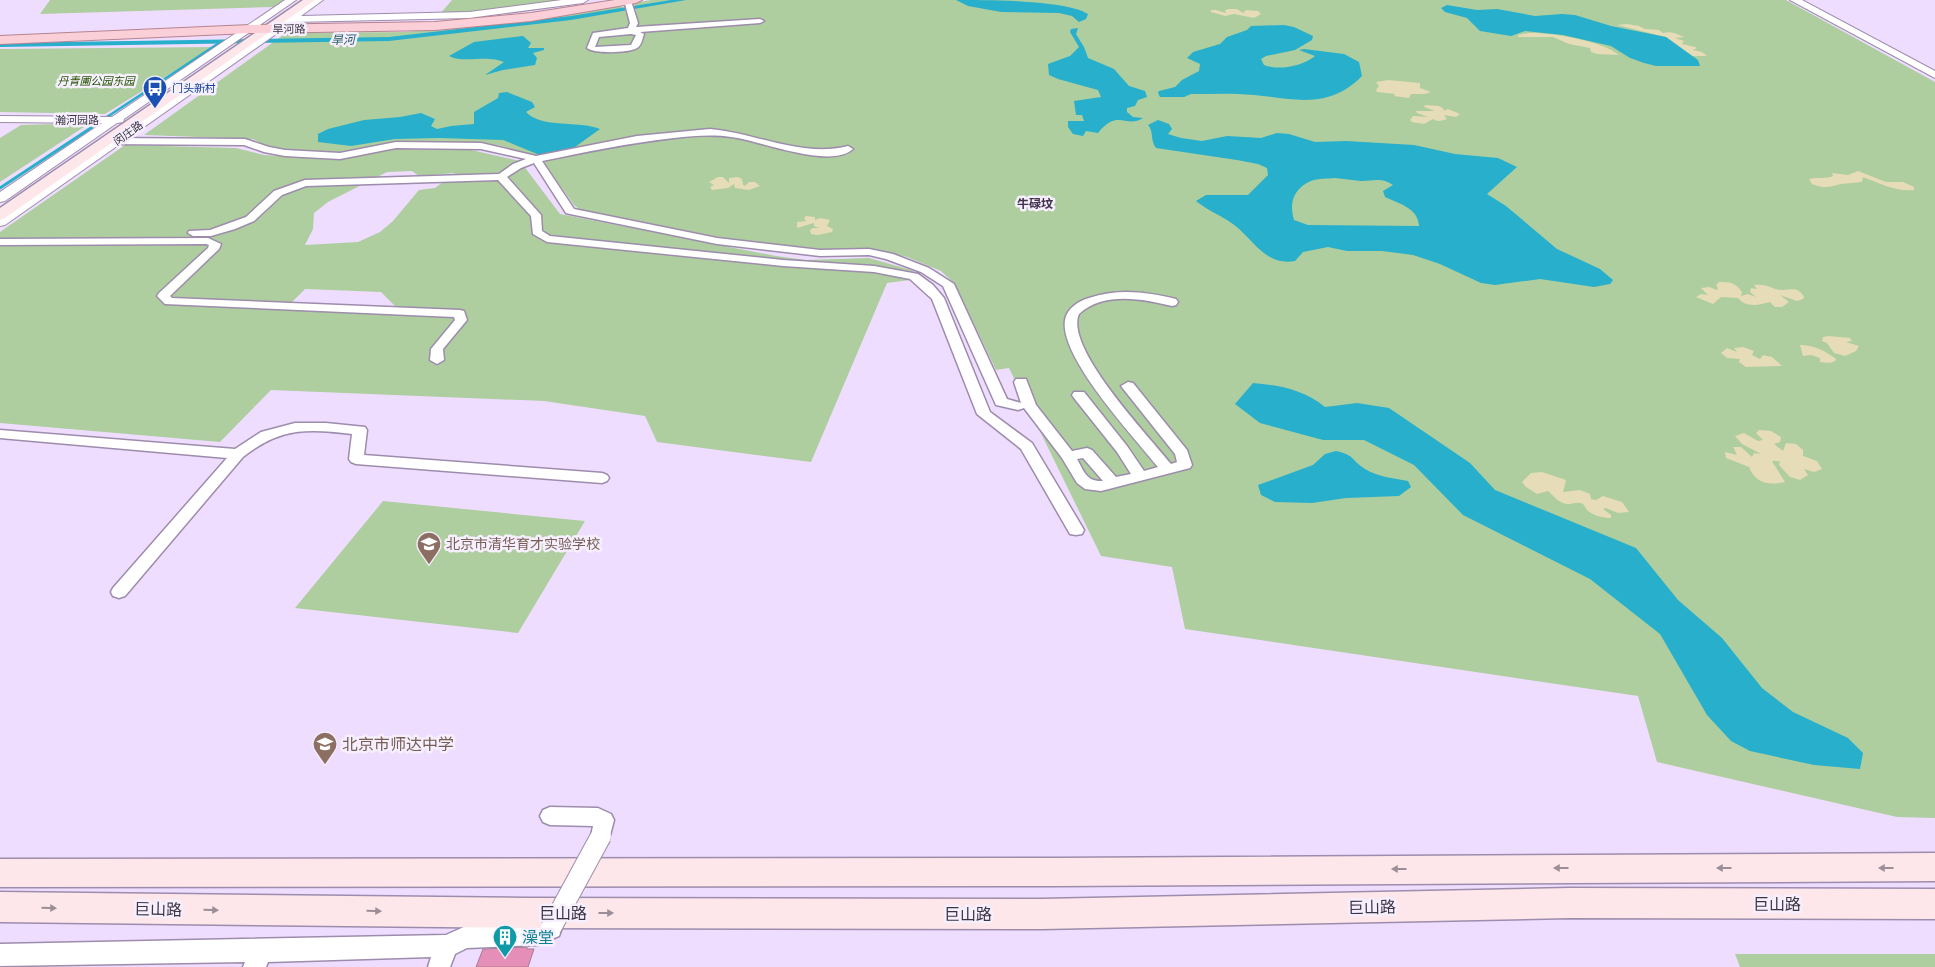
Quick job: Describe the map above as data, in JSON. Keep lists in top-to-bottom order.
{
  "streets": {
    "main road": ["旱河路", "闵庄路", "巨山路"],
    "street": ["瀚河园路"]
  },
  "crossings": [
    ["旱河路", "闵庄路"],
    ["瀚河园路", "闵庄路"]
  ],
  "districts": ["牛碌坟"],
  "water": ["旱河"],
  "parks": ["丹青圃公园东园"],
  "places": {
    "bus stop": ["门头新村"],
    "school or university": ["北京市清华育才实验学校", "北京市师达中学"],
    "building": ["澡堂"]
  }
}
